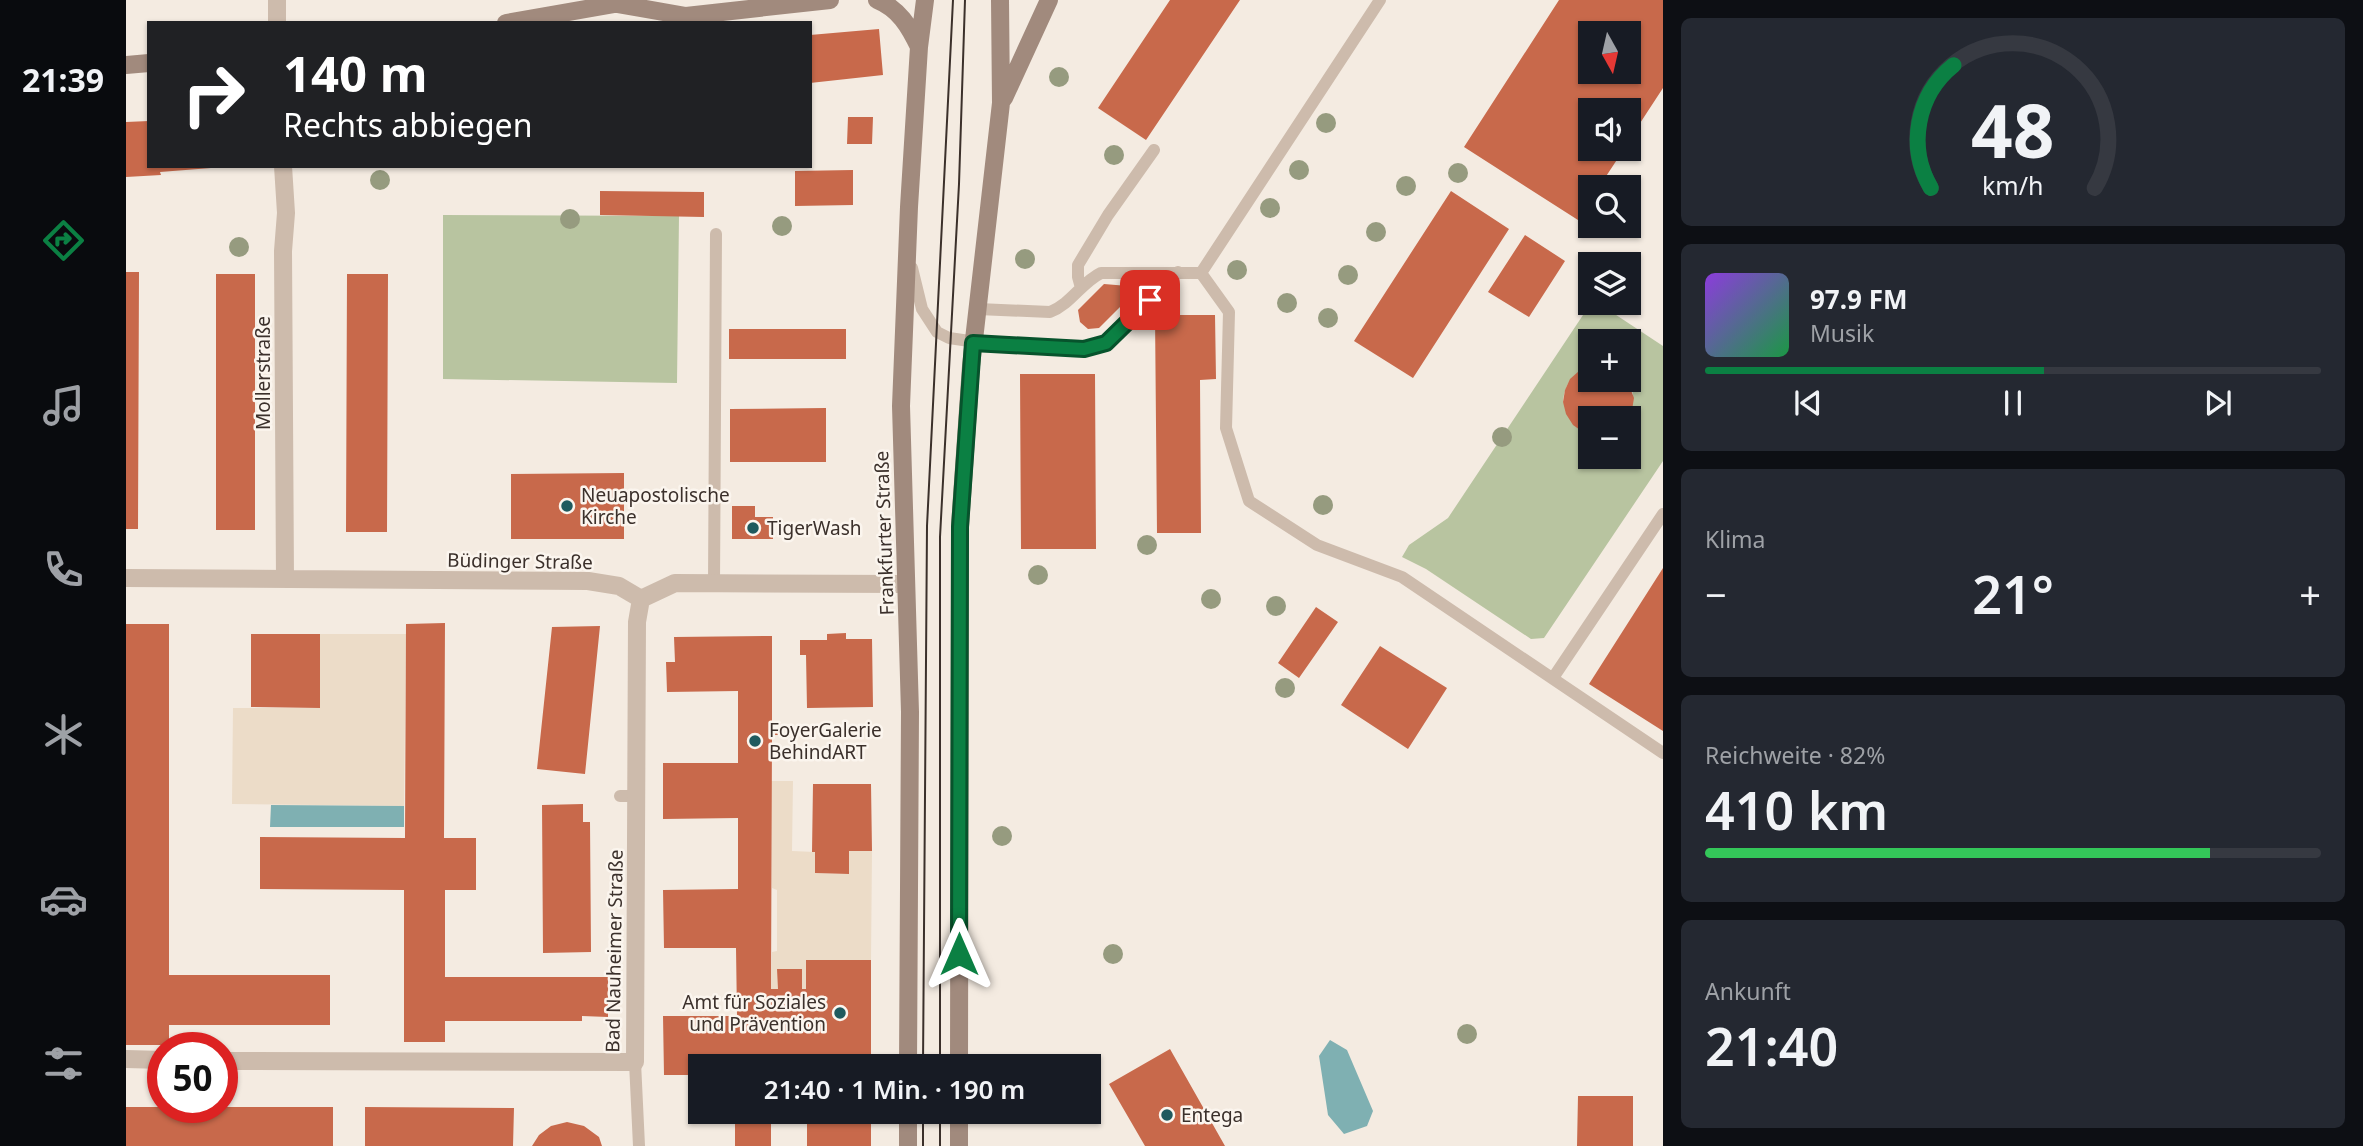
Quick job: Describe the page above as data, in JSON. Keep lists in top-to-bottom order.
{
  "streets": {
    "main road": ["Frankfurter Straße"],
    "street": ["Mollerstraße", "Büdinger Straße", "Bad Nauheimer Straße"]
  },
  "crossings": [
    ["Mollerstraße", "Büdinger Straße"],
    ["Büdinger Straße", "Bad Nauheimer Straße"]
  ],
  "places": [
    "Neuapostolische Kirche",
    "TigerWash",
    "FoyerGalerie BehindART",
    "Amt für Soziales und Prävention",
    "Entega"
  ],
  "north": "bottom",
  "page": {
    "tabs": "21:39",
    "map_buttons": ["+", "−"],
    "turn": ["140 m", "Rechts abbiegen"],
    "song": ["97.9 FM", "Musik"],
    "tile": [
      "Klima",
      ["Reichweite · 82%", "410 km"],
      ["Ankunft", "21:40"]
    ],
    "heat": ["−", "21°", "+"],
    "limit": "50",
    "trip": "21:40 · 1 Min. · 190 m",
    "gauge": ["48", "km/h"]
  }
}
